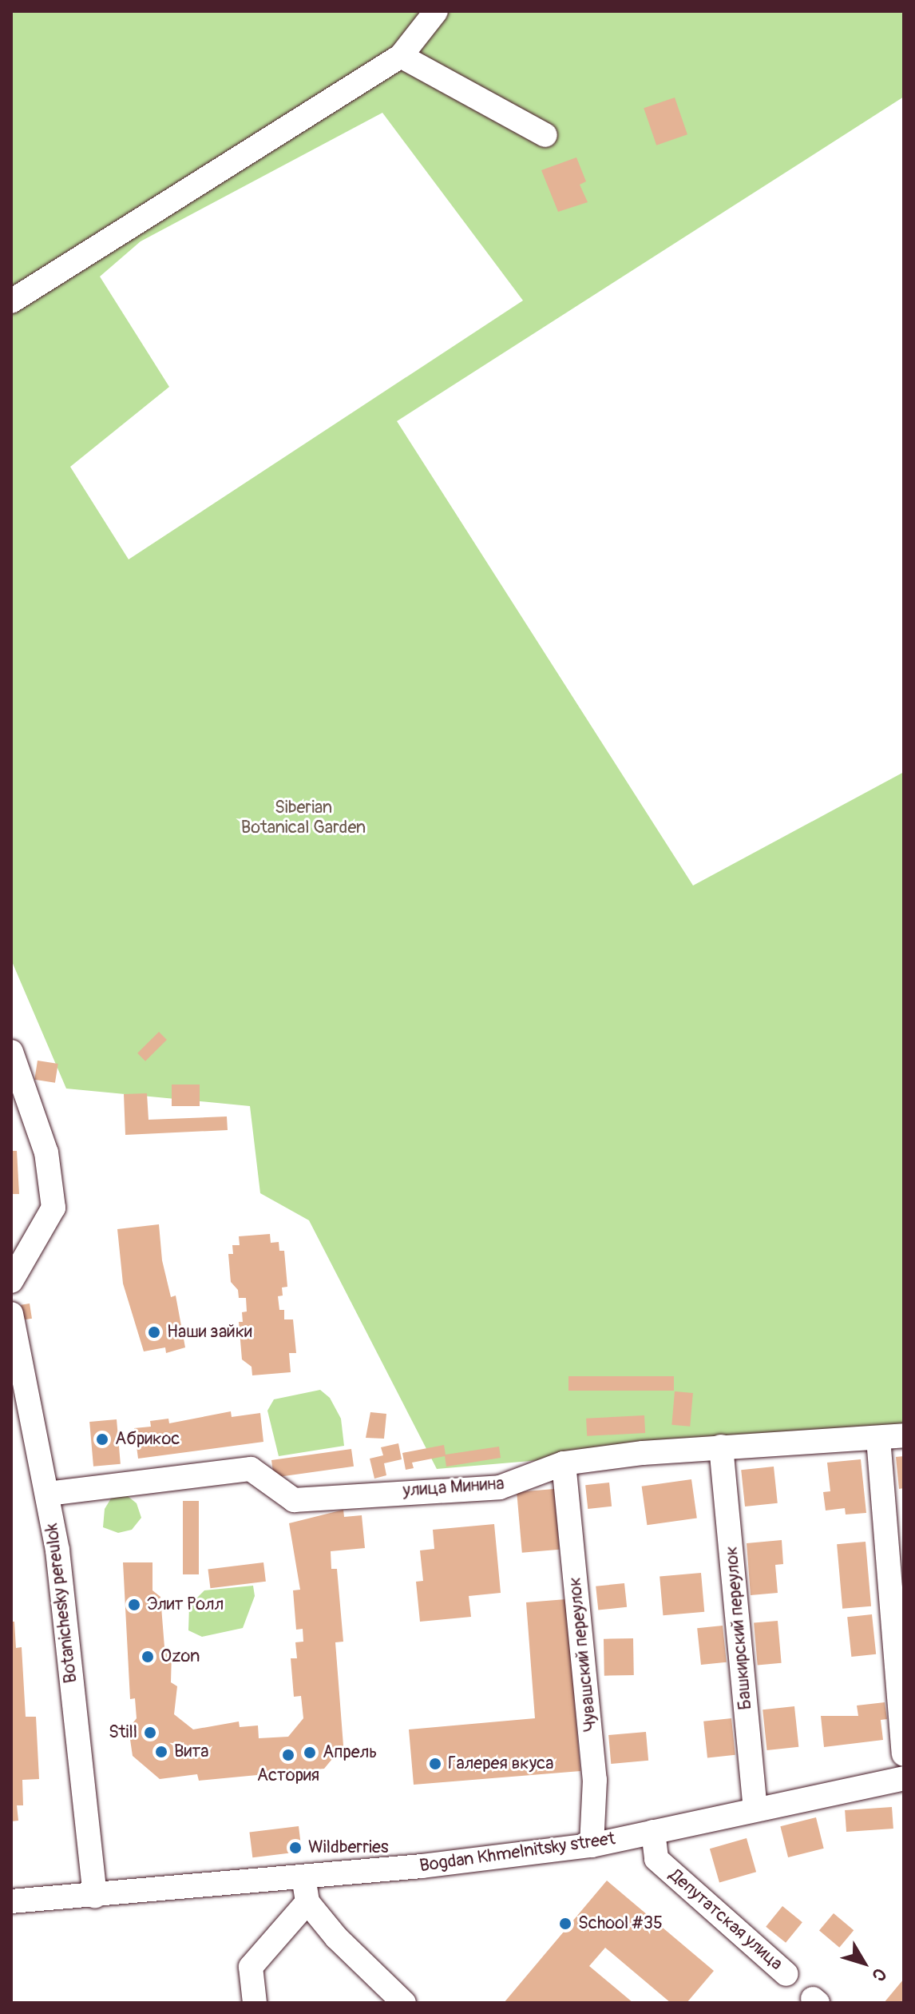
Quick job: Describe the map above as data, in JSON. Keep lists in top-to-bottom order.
{
  "streets": {
    "street": [
      "улица Минина",
      "Botanichesky pereulok",
      "Башкирский переулок",
      "Чувашский переулок",
      "Bogdan Khmelnitsky street",
      "Депутатская улица"
    ]
  },
  "crossings": [
    ["улица Минина", "Botanichesky pereulok"],
    ["улица Минина", "Башкирский переулок"],
    ["улица Минина", "Чувашский переулок"],
    ["Botanichesky pereulok", "Bogdan Khmelnitsky street"],
    ["Башкирский переулок", "Bogdan Khmelnitsky street"],
    ["Чувашский переулок", "Bogdan Khmelnitsky street"],
    ["Bogdan Khmelnitsky street", "Депутатская улица"]
  ],
  "parks": ["Siberian Botanical Garden"],
  "places": [
    "Наши зайки",
    "Абрикос",
    "Элит Ролл",
    "Ozon",
    "Still",
    "Вита",
    "Апрель",
    "Астория",
    "Галерея вкуса",
    "Wildberries",
    "School #35"
  ],
  "north": "bottom right"
}
